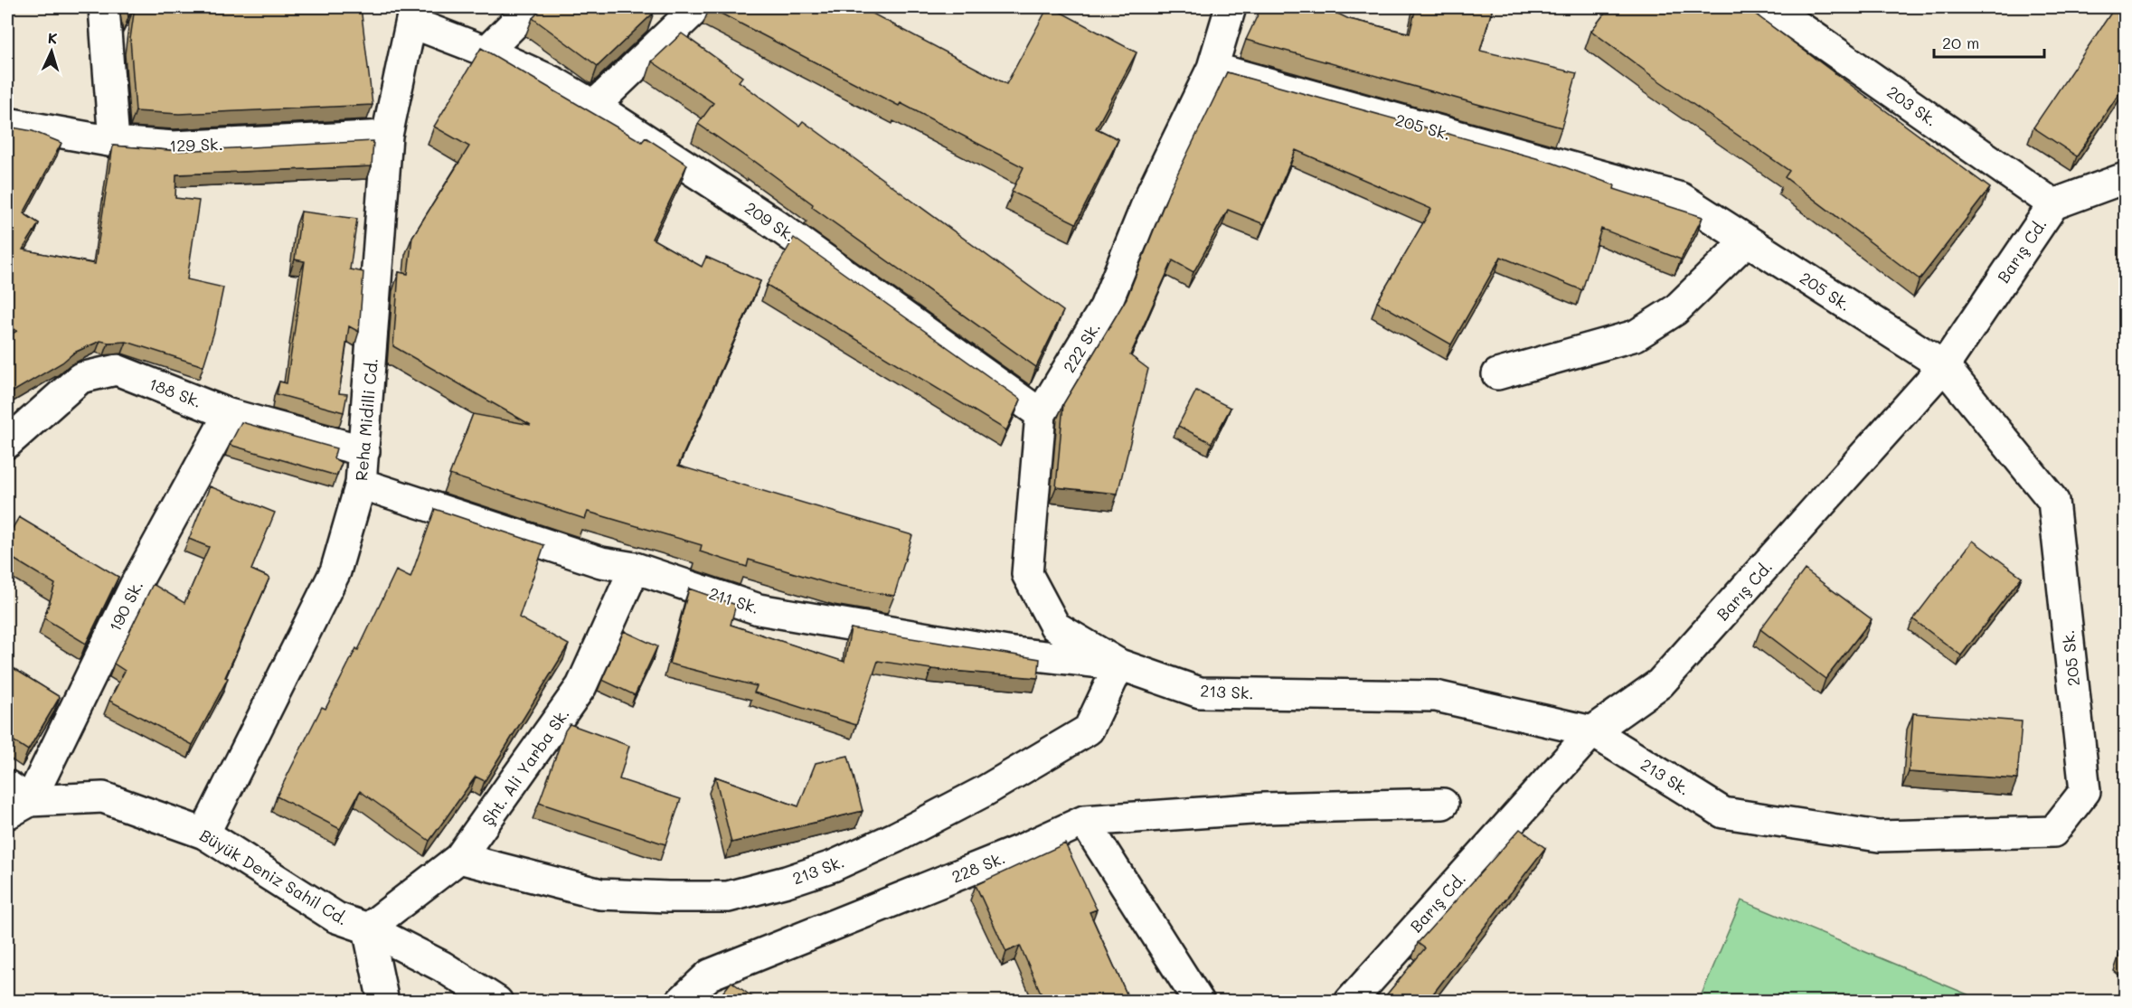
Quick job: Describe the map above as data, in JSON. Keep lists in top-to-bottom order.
{
  "streets": {
    "street": [
      "203 Sk.",
      "205 Sk.",
      "129 Sk.",
      "209 Sk.",
      "Barış Cd.",
      "222 Sk.",
      "188 Sk.",
      "Reha Midilli Cd.",
      "211 Sk.",
      "190 Sk.",
      "213 Sk.",
      "Şht. Ali Yarba Sk.",
      "228 Sk.",
      "Büyük Deniz Sahil Cd."
    ]
  },
  "crossings": [
    ["203 Sk.", "Barış Cd."],
    ["205 Sk.", "Barış Cd."],
    ["205 Sk.", "222 Sk."],
    ["205 Sk.", "213 Sk."],
    ["129 Sk.", "Reha Midilli Cd."],
    ["209 Sk.", "222 Sk."],
    ["209 Sk.", "Reha Midilli Cd."],
    ["Barış Cd.", "213 Sk."],
    ["222 Sk.", "211 Sk."],
    ["222 Sk.", "213 Sk."],
    ["188 Sk.", "Reha Midilli Cd."],
    ["188 Sk.", "190 Sk."],
    ["Reha Midilli Cd.", "211 Sk."],
    ["Reha Midilli Cd.", "Büyük Deniz Sahil Cd."],
    ["211 Sk.", "213 Sk."],
    ["211 Sk.", "Şht. Ali Yarba Sk."],
    ["190 Sk.", "Büyük Deniz Sahil Cd."],
    ["213 Sk.", "Şht. Ali Yarba Sk."],
    ["Şht. Ali Yarba Sk.", "Büyük Deniz Sahil Cd."]
  ],
  "scale_bar": "20 m",
  "north": "top"
}
